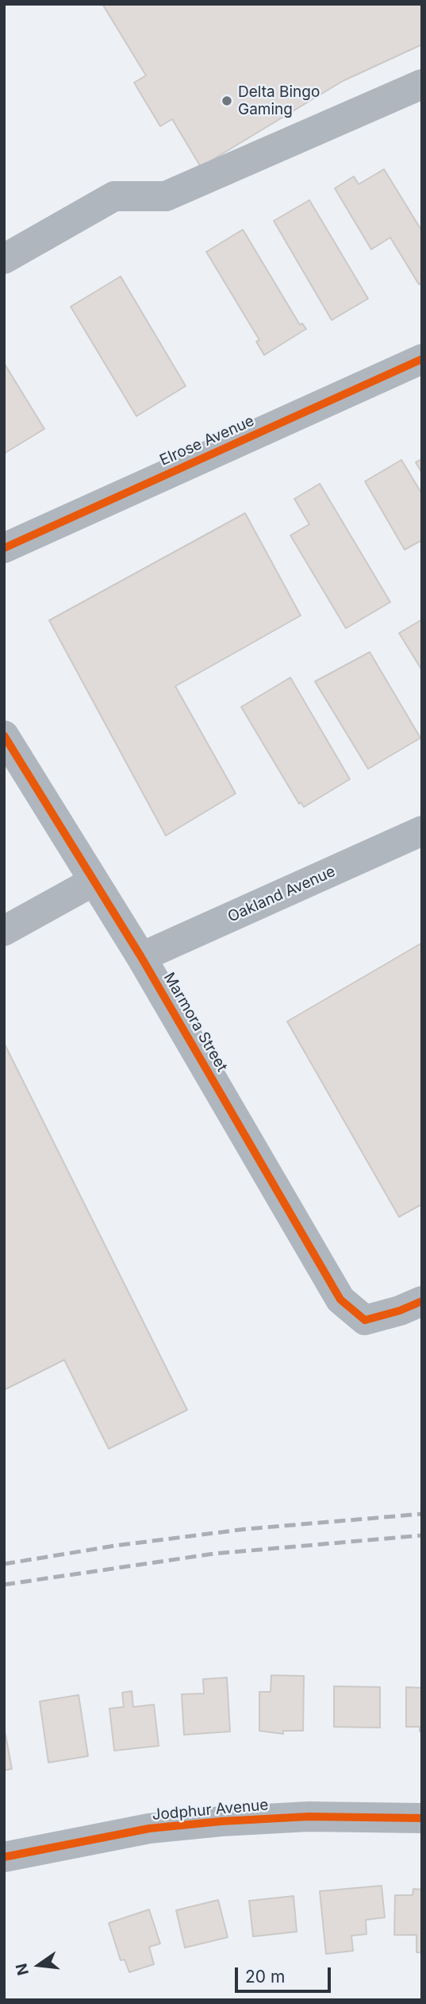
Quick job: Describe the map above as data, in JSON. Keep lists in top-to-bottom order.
{
  "streets": {
    "street": [
      "Elrose Avenue",
      "Oakland Avenue",
      "Marmora Street",
      "Jodphur Avenue"
    ]
  },
  "crossings": [
    ["Oakland Avenue", "Marmora Street"]
  ],
  "places": ["Delta Bingo Gaming"],
  "scale_bar": "20 m",
  "north": "left"
}
